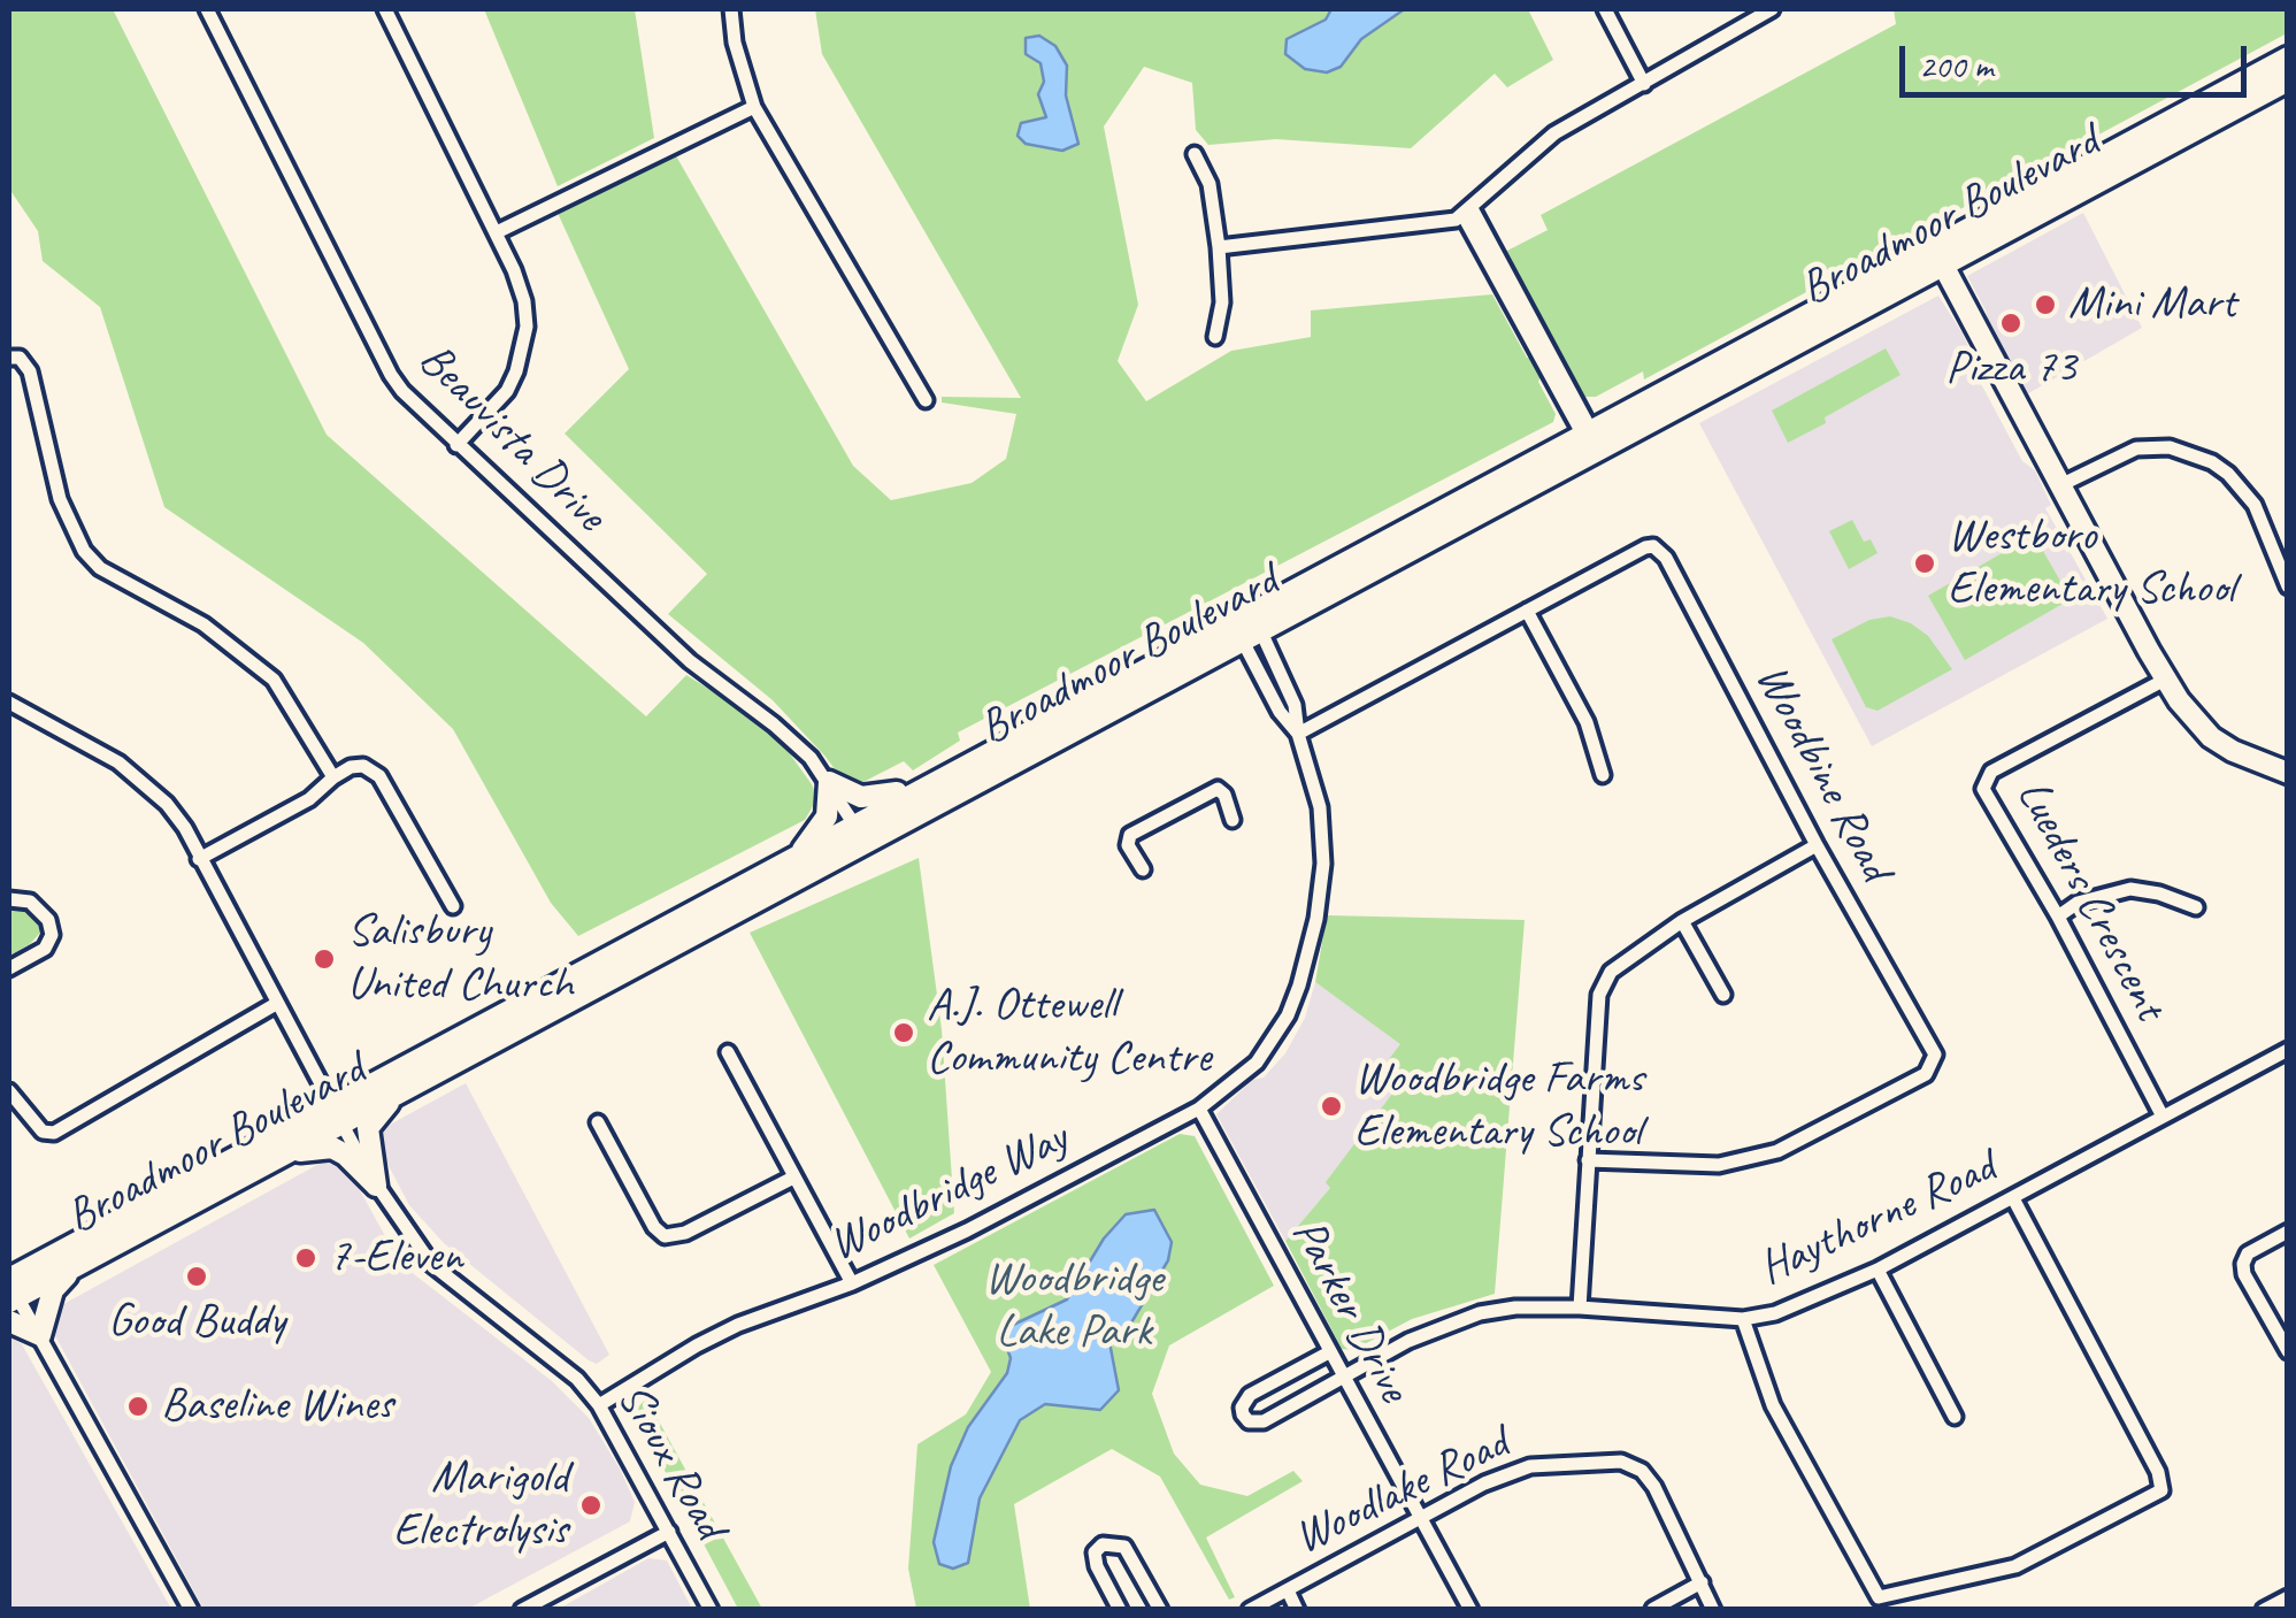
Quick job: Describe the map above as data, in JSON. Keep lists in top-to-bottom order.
{
  "streets": {
    "main road": ["Broadmoor Boulevard"],
    "street": [
      "Beauvista Drive",
      "Woodbine Road",
      "Lueders Crescent",
      "Woodbridge Way",
      "Haythorne Road",
      "Parker Drive",
      "Sioux Road",
      "Woodlake Road"
    ]
  },
  "crossings": [
    ["Broadmoor Boulevard", "Beauvista Drive"],
    ["Broadmoor Boulevard", "Woodbridge Way"],
    ["Broadmoor Boulevard", "Sioux Road"],
    ["Woodbine Road", "Woodbridge Way"],
    ["Lueders Crescent", "Haythorne Road"],
    ["Woodbridge Way", "Parker Drive"],
    ["Woodbridge Way", "Sioux Road"],
    ["Haythorne Road", "Parker Drive"],
    ["Parker Drive", "Woodlake Road"]
  ],
  "parks": ["Woodbridge Lake Park"],
  "places": [
    "Mini Mart",
    "Pizza 73",
    "Westboro Elementary School",
    "Salisbury United Church",
    "A.J. Ottewell Community Centre",
    "Woodbridge Farms Elementary School",
    "7-Eleven",
    "Good Buddy",
    "Baseline Wines",
    "Marigold Electrolysis"
  ],
  "scale_bar": "200 m"
}
